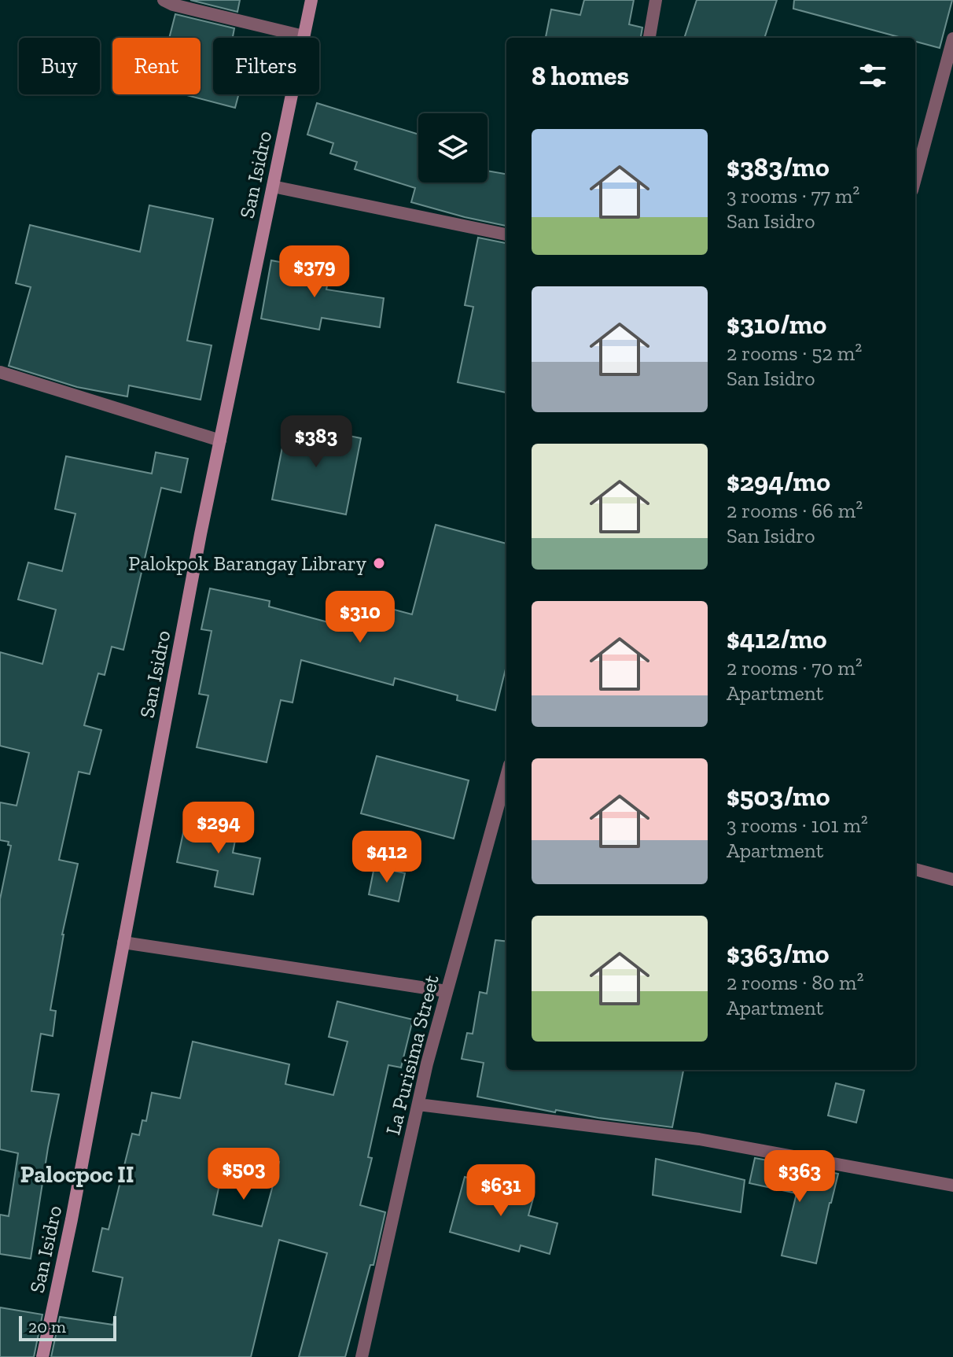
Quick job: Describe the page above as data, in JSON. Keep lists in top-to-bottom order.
{
  "streets": {
    "street": ["San Isidro", "La Purisima Street"]
  },
  "districts": ["Palocpoc II"],
  "places": ["Palokpok Barangay Library"],
  "scale_bar": "20 m",
  "page": {
    "chip": ["Buy", "Rent", "Filters"],
    "heading": "8 homes",
    "list": [
      {
        "name": "$383/mo",
        "note": "3 rooms · 77 m² · San Isidro"
      },
      {
        "name": "$310/mo",
        "note": "2 rooms · 52 m² · San Isidro"
      },
      {
        "name": "$294/mo",
        "note": "2 rooms · 66 m² · San Isidro"
      },
      {
        "name": "$412/mo",
        "note": "2 rooms · 70 m² · Apartment"
      },
      {
        "name": "$503/mo",
        "note": "3 rooms · 101 m² · Apartment"
      },
      {
        "name": "$363/mo",
        "note": "2 rooms · 80 m² · Apartment"
      }
    ],
    "price": [
      "$379",
      "$383",
      "$310",
      "$294",
      "$412",
      "$503",
      "$363",
      "$631"
    ],
    "scale": "20 m"
  }
}
